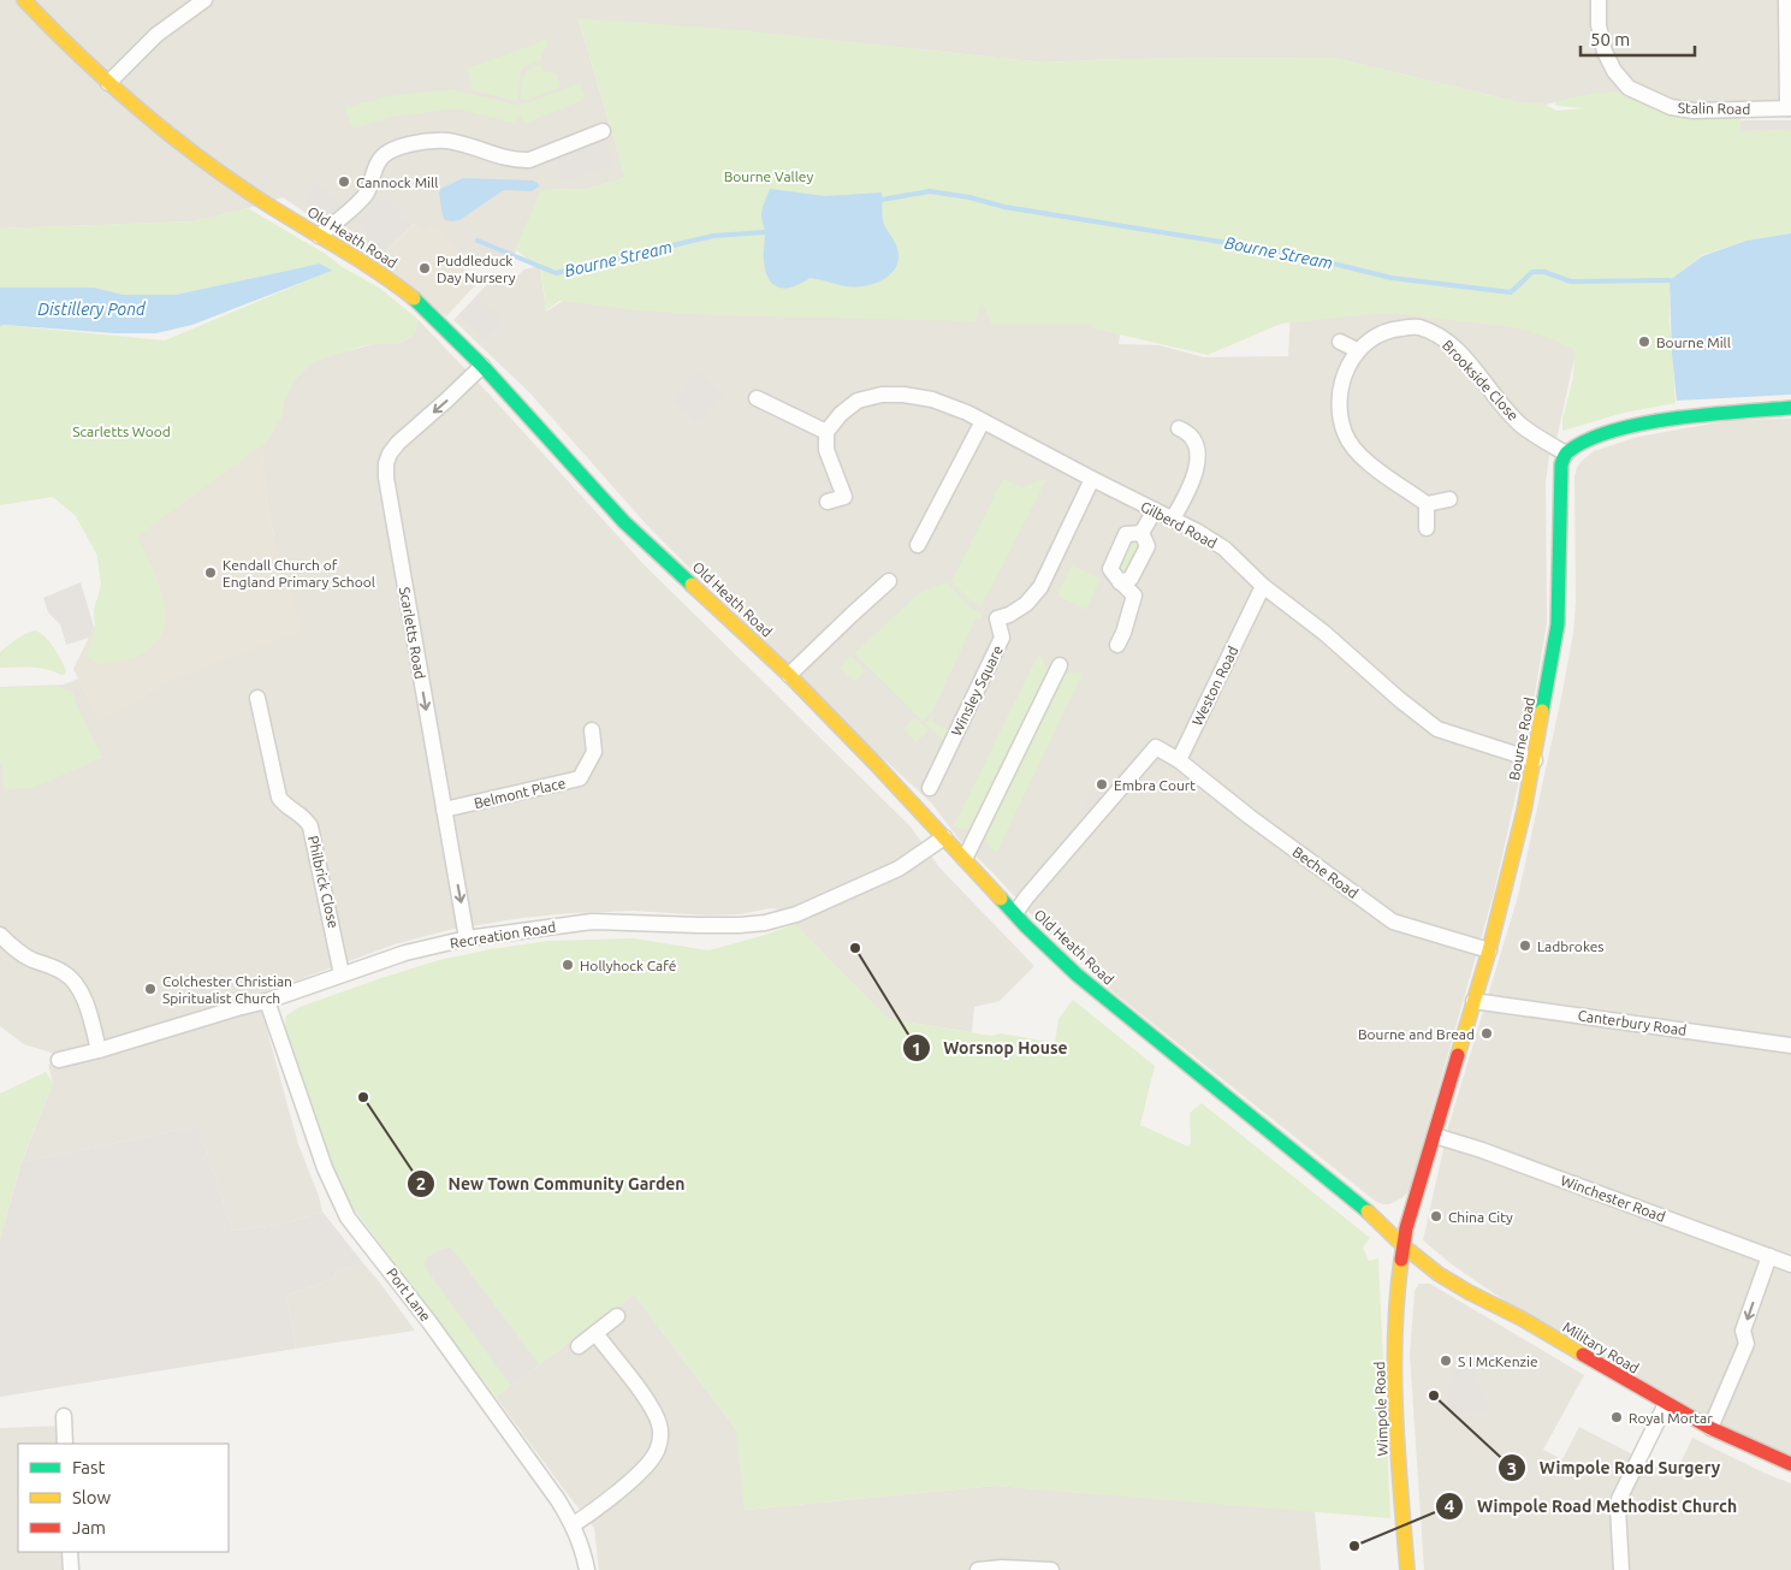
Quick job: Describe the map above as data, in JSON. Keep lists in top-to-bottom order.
{
  "streets": {
    "street": [
      "Stalin Road",
      "Old Heath Road",
      "Brookside Close",
      "Gilberd Road",
      "Scarletts Road",
      "Weston Road",
      "Winsley Square",
      "Bourne Road",
      "Belmont Place",
      "Beche Road",
      "Philbrick Close",
      "Recreation Road",
      "Canterbury Road",
      "Winchester Road",
      "Port Lane",
      "Military Road",
      "Wimpole Road"
    ]
  },
  "crossings": [
    ["Old Heath Road", "Scarletts Road"],
    ["Old Heath Road", "Bourne Road"],
    ["Old Heath Road", "Recreation Road"],
    ["Old Heath Road", "Military Road"],
    ["Old Heath Road", "Wimpole Road"],
    ["Brookside Close", "Bourne Road"],
    ["Gilberd Road", "Weston Road"],
    ["Gilberd Road", "Winsley Square"],
    ["Gilberd Road", "Bourne Road"],
    ["Scarletts Road", "Belmont Place"],
    ["Scarletts Road", "Recreation Road"],
    ["Weston Road", "Beche Road"],
    ["Bourne Road", "Beche Road"],
    ["Bourne Road", "Canterbury Road"],
    ["Bourne Road", "Winchester Road"],
    ["Bourne Road", "Military Road"],
    ["Bourne Road", "Wimpole Road"],
    ["Philbrick Close", "Recreation Road"],
    ["Recreation Road", "Port Lane"],
    ["Military Road", "Wimpole Road"]
  ],
  "one_way": ["Scarletts Road"],
  "water": ["Bourne Stream", "Distillery Pond"],
  "parks": ["Bourne Valley", "Scarletts Wood"],
  "places": [
    "Cannock Mill",
    "Puddleduck Day Nursery",
    "Bourne Mill",
    "Kendall Church of England Primary School",
    "Embra Court",
    "Ladbrokes",
    "Worsnop House",
    "Hollyhock Café",
    "Colchester Christian Spiritualist Church",
    "Bourne and Bread",
    "New Town Community Garden",
    "China City",
    "S I McKenzie",
    "Wimpole Road Surgery",
    "Royal Mortar",
    "Wimpole Road Methodist Church"
  ],
  "legend": ["Fast", "Slow", "Jam"],
  "scale_bar": "50 m"
}
